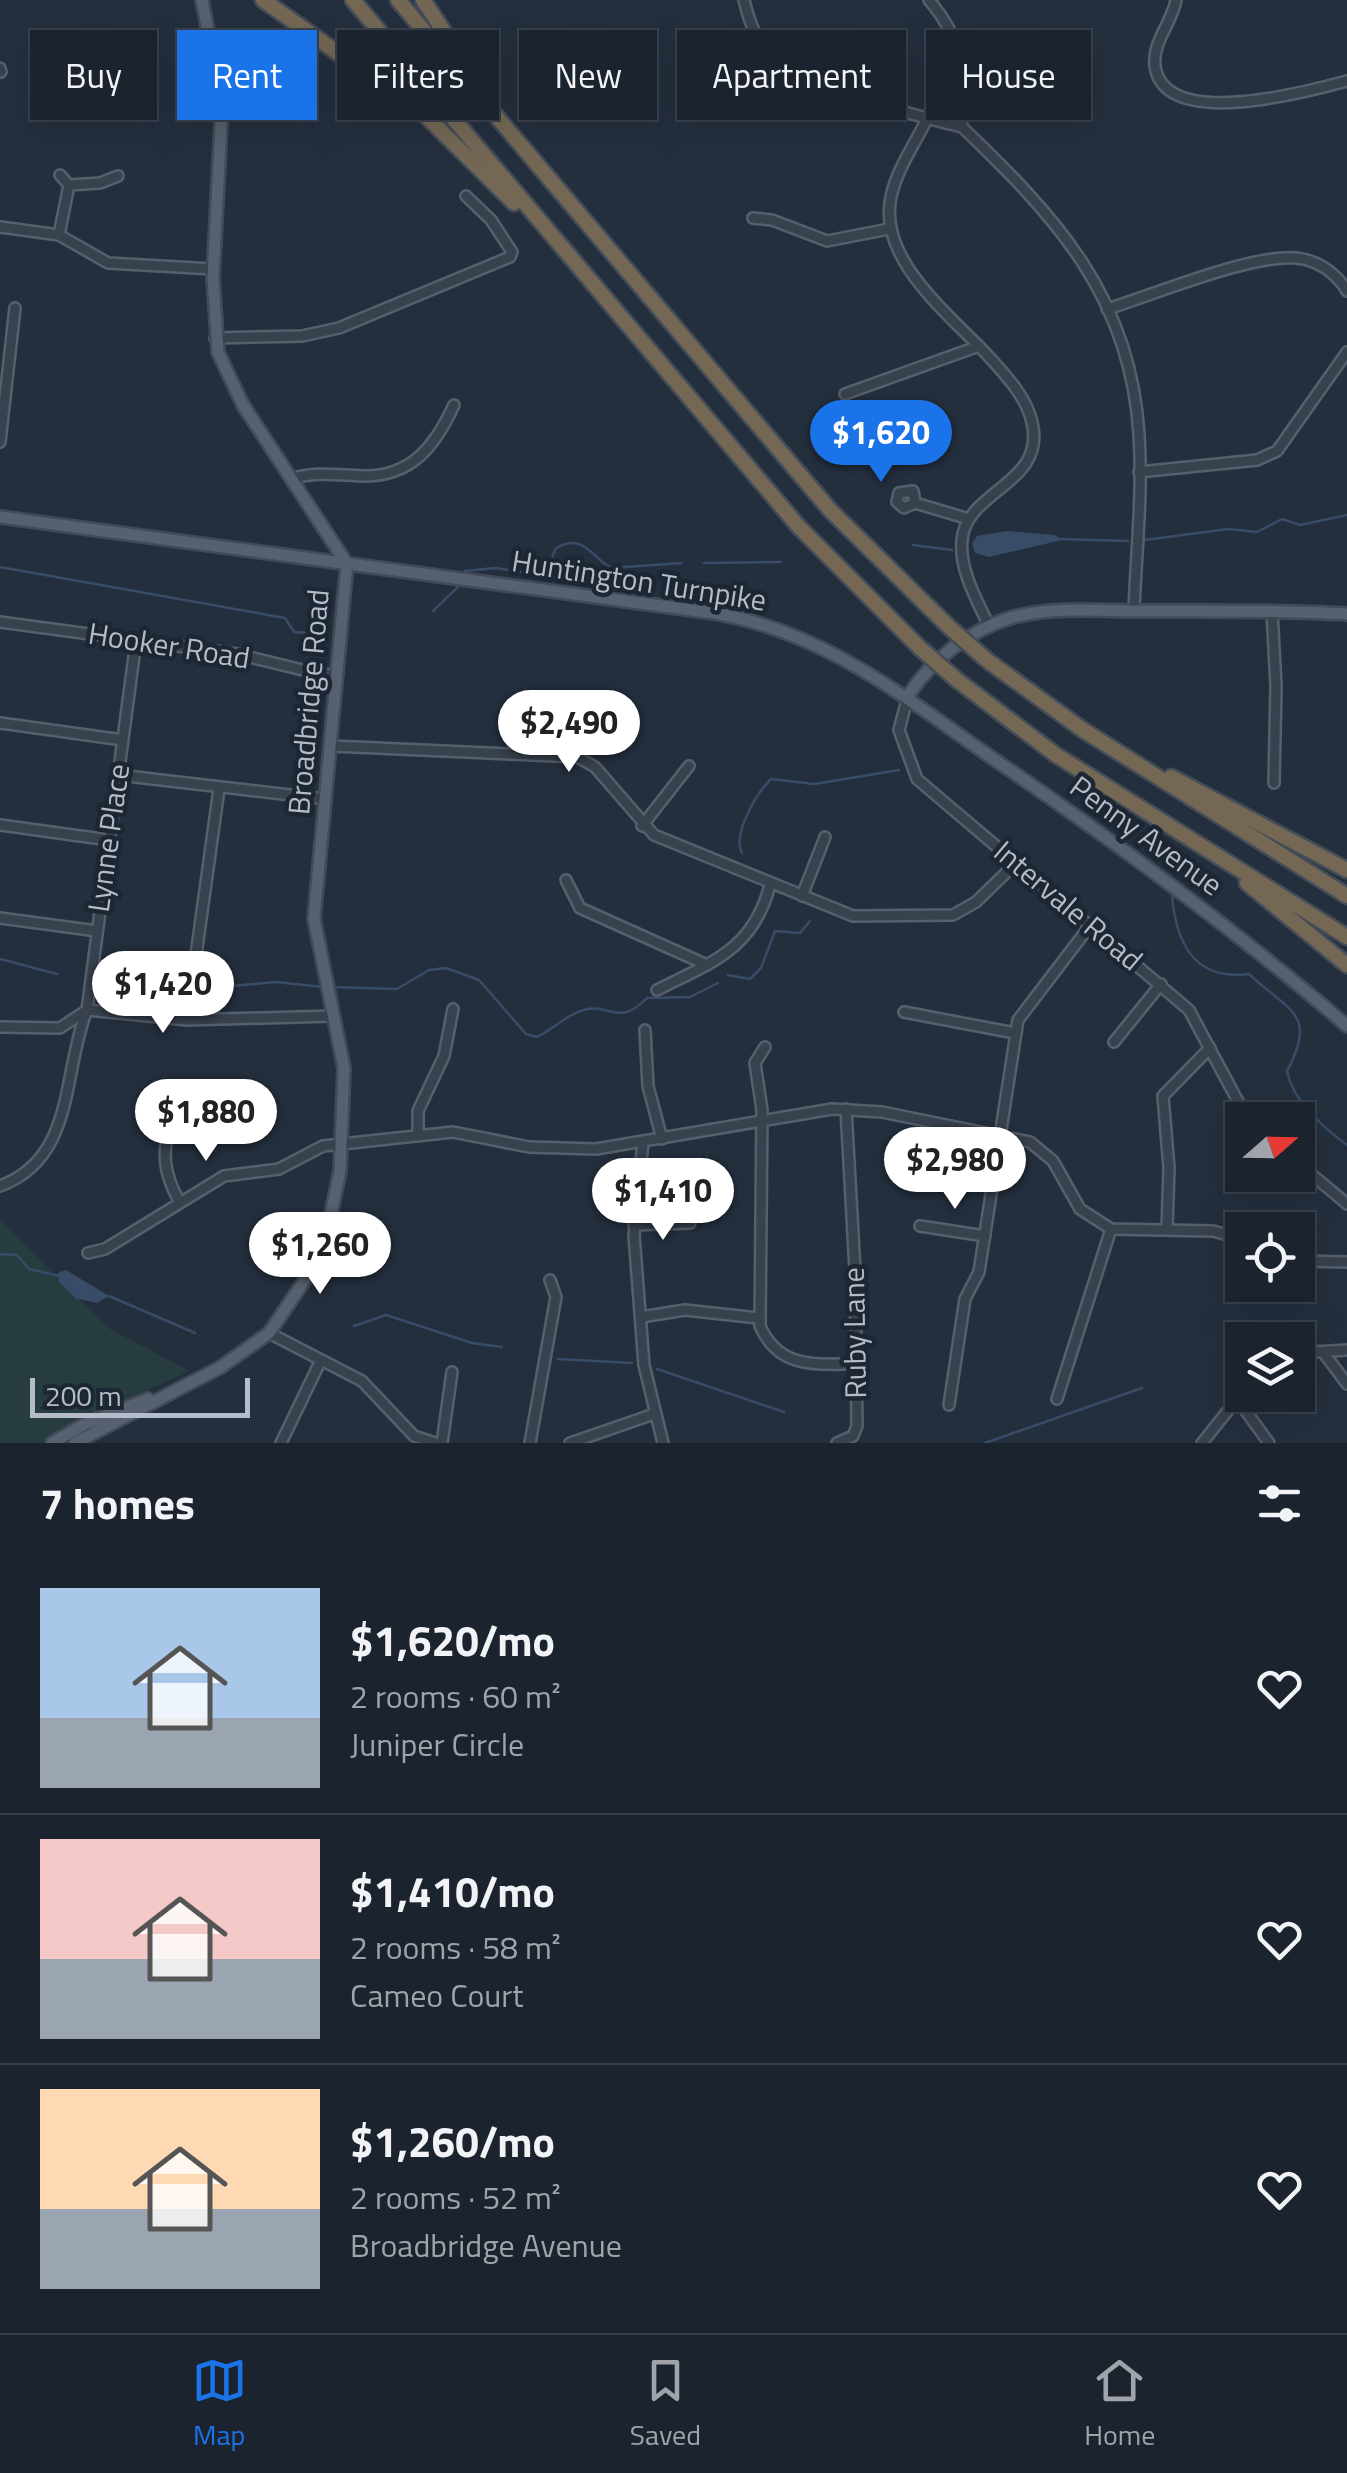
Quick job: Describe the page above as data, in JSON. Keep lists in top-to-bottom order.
{
  "streets": {
    "main road": ["Huntington Turnpike", "Broadbridge Road", "Penny Avenue"],
    "street": [
      "Hooker Road",
      "Lynne Place",
      "Intervale Road",
      "Ruby Lane"
    ]
  },
  "crossings": [
    ["Huntington Turnpike", "Broadbridge Road"],
    ["Huntington Turnpike", "Penny Avenue"],
    ["Huntington Turnpike", "Intervale Road"],
    ["Hooker Road", "Broadbridge Road"],
    ["Hooker Road", "Lynne Place"],
    ["Penny Avenue", "Intervale Road"]
  ],
  "scale_bar": "200 m",
  "north": "right",
  "page": {
    "chip": [
      "Buy",
      "Rent",
      "Filters",
      "New",
      "Apartment",
      "House"
    ],
    "price": [
      "$1,620",
      "$2,490",
      "$1,420",
      "$1,880",
      "$2,980",
      "$1,410",
      "$1,260"
    ],
    "scale": "200 m",
    "heading": "7 homes",
    "list": [
      {
        "name": "$1,620/mo",
        "note": "2 rooms · 60 m² · Juniper Circle"
      },
      {
        "name": "$1,410/mo",
        "note": "2 rooms · 58 m² · Cameo Court"
      },
      {
        "name": "$1,260/mo",
        "note": "2 rooms · 52 m² · Broadbridge Avenue"
      }
    ],
    "tabs": ["Map", "Saved", "Home"]
  }
}
